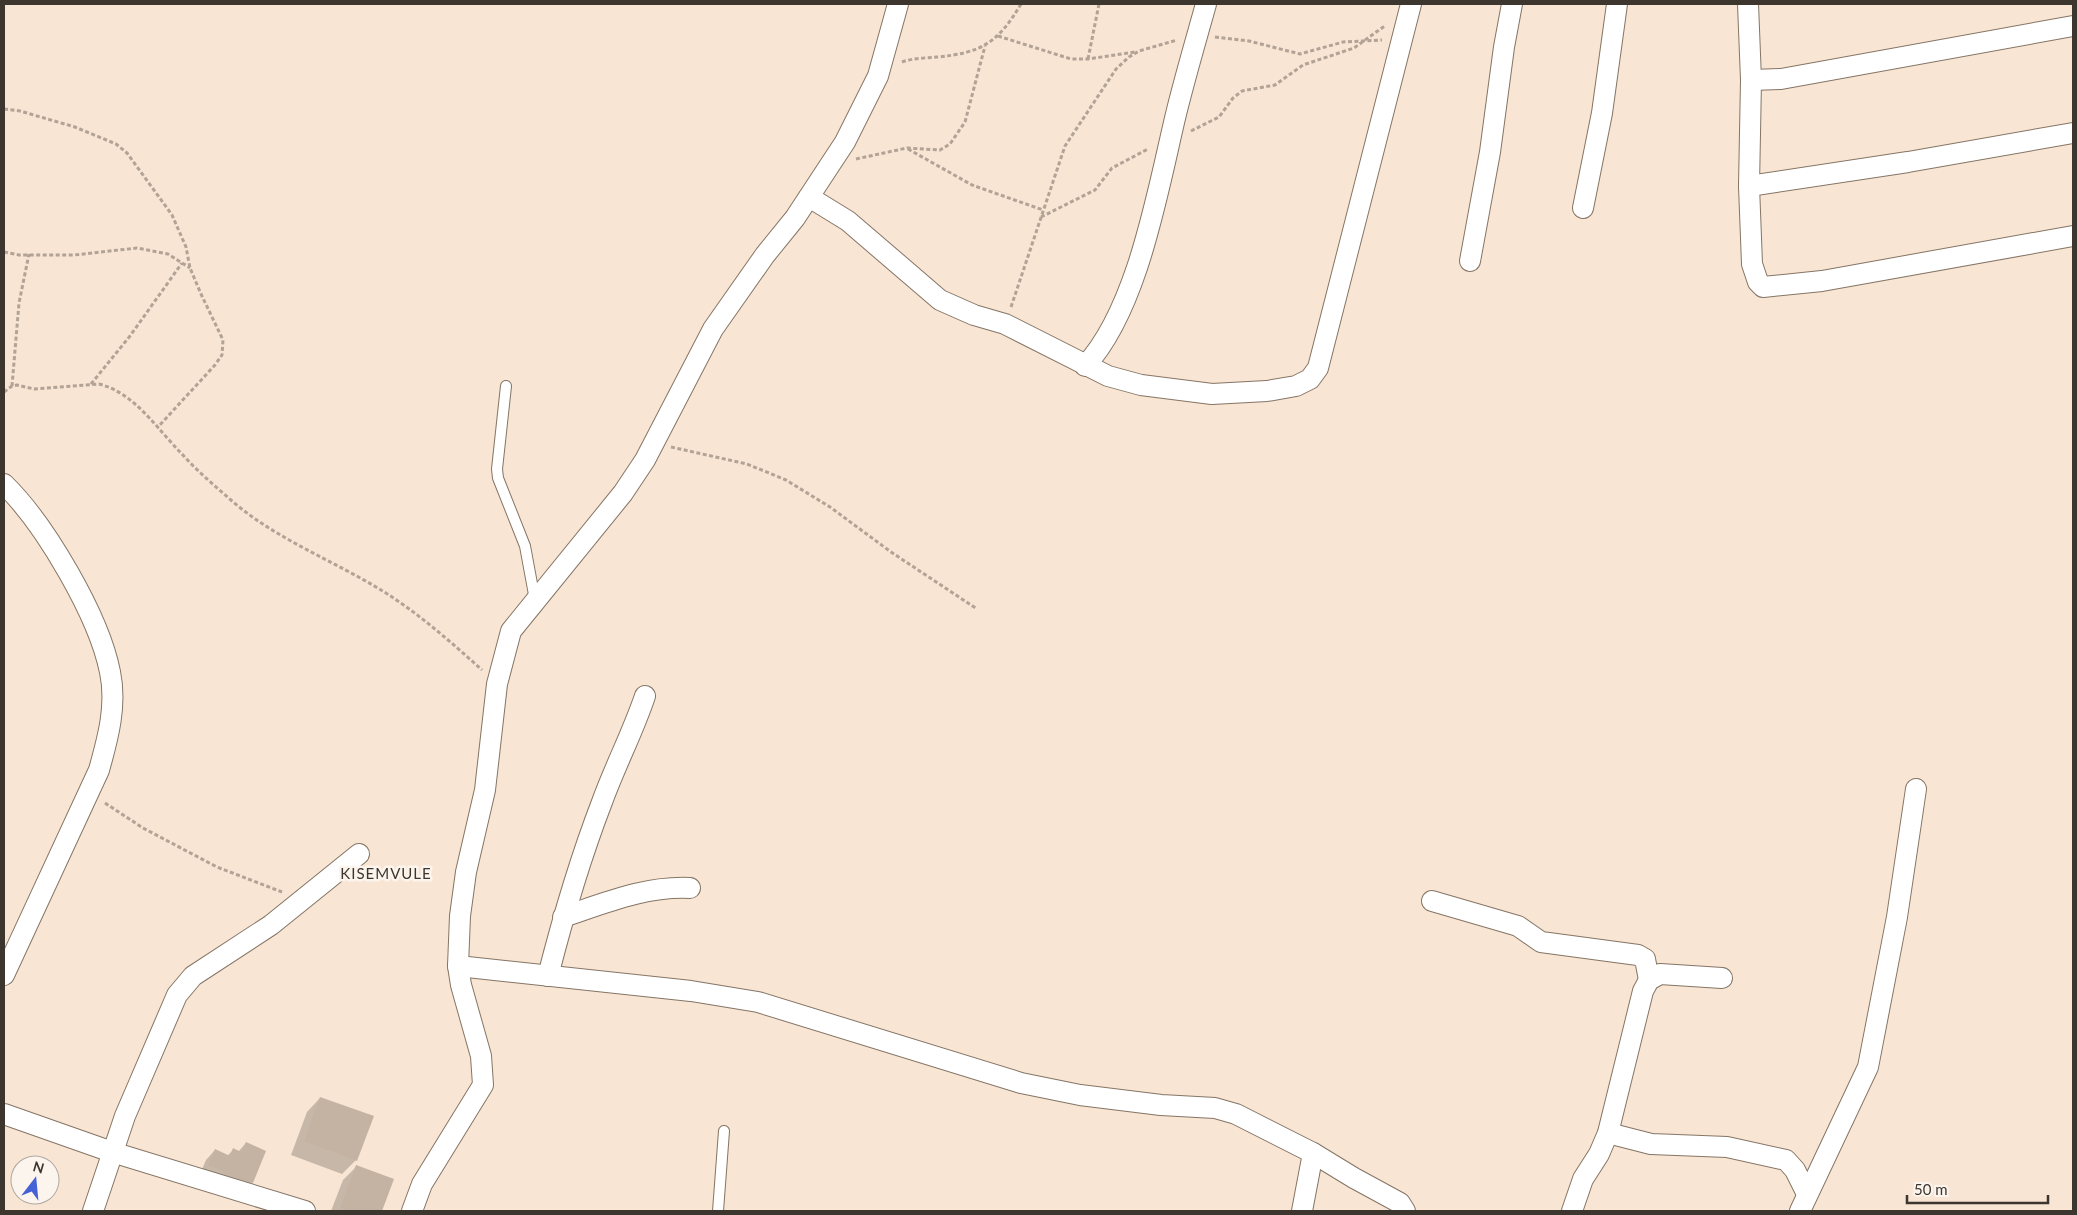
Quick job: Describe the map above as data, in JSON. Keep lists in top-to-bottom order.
{
  "districts": ["KISEMVULE"],
  "scale_bar": "50 m",
  "north": "top"
}
